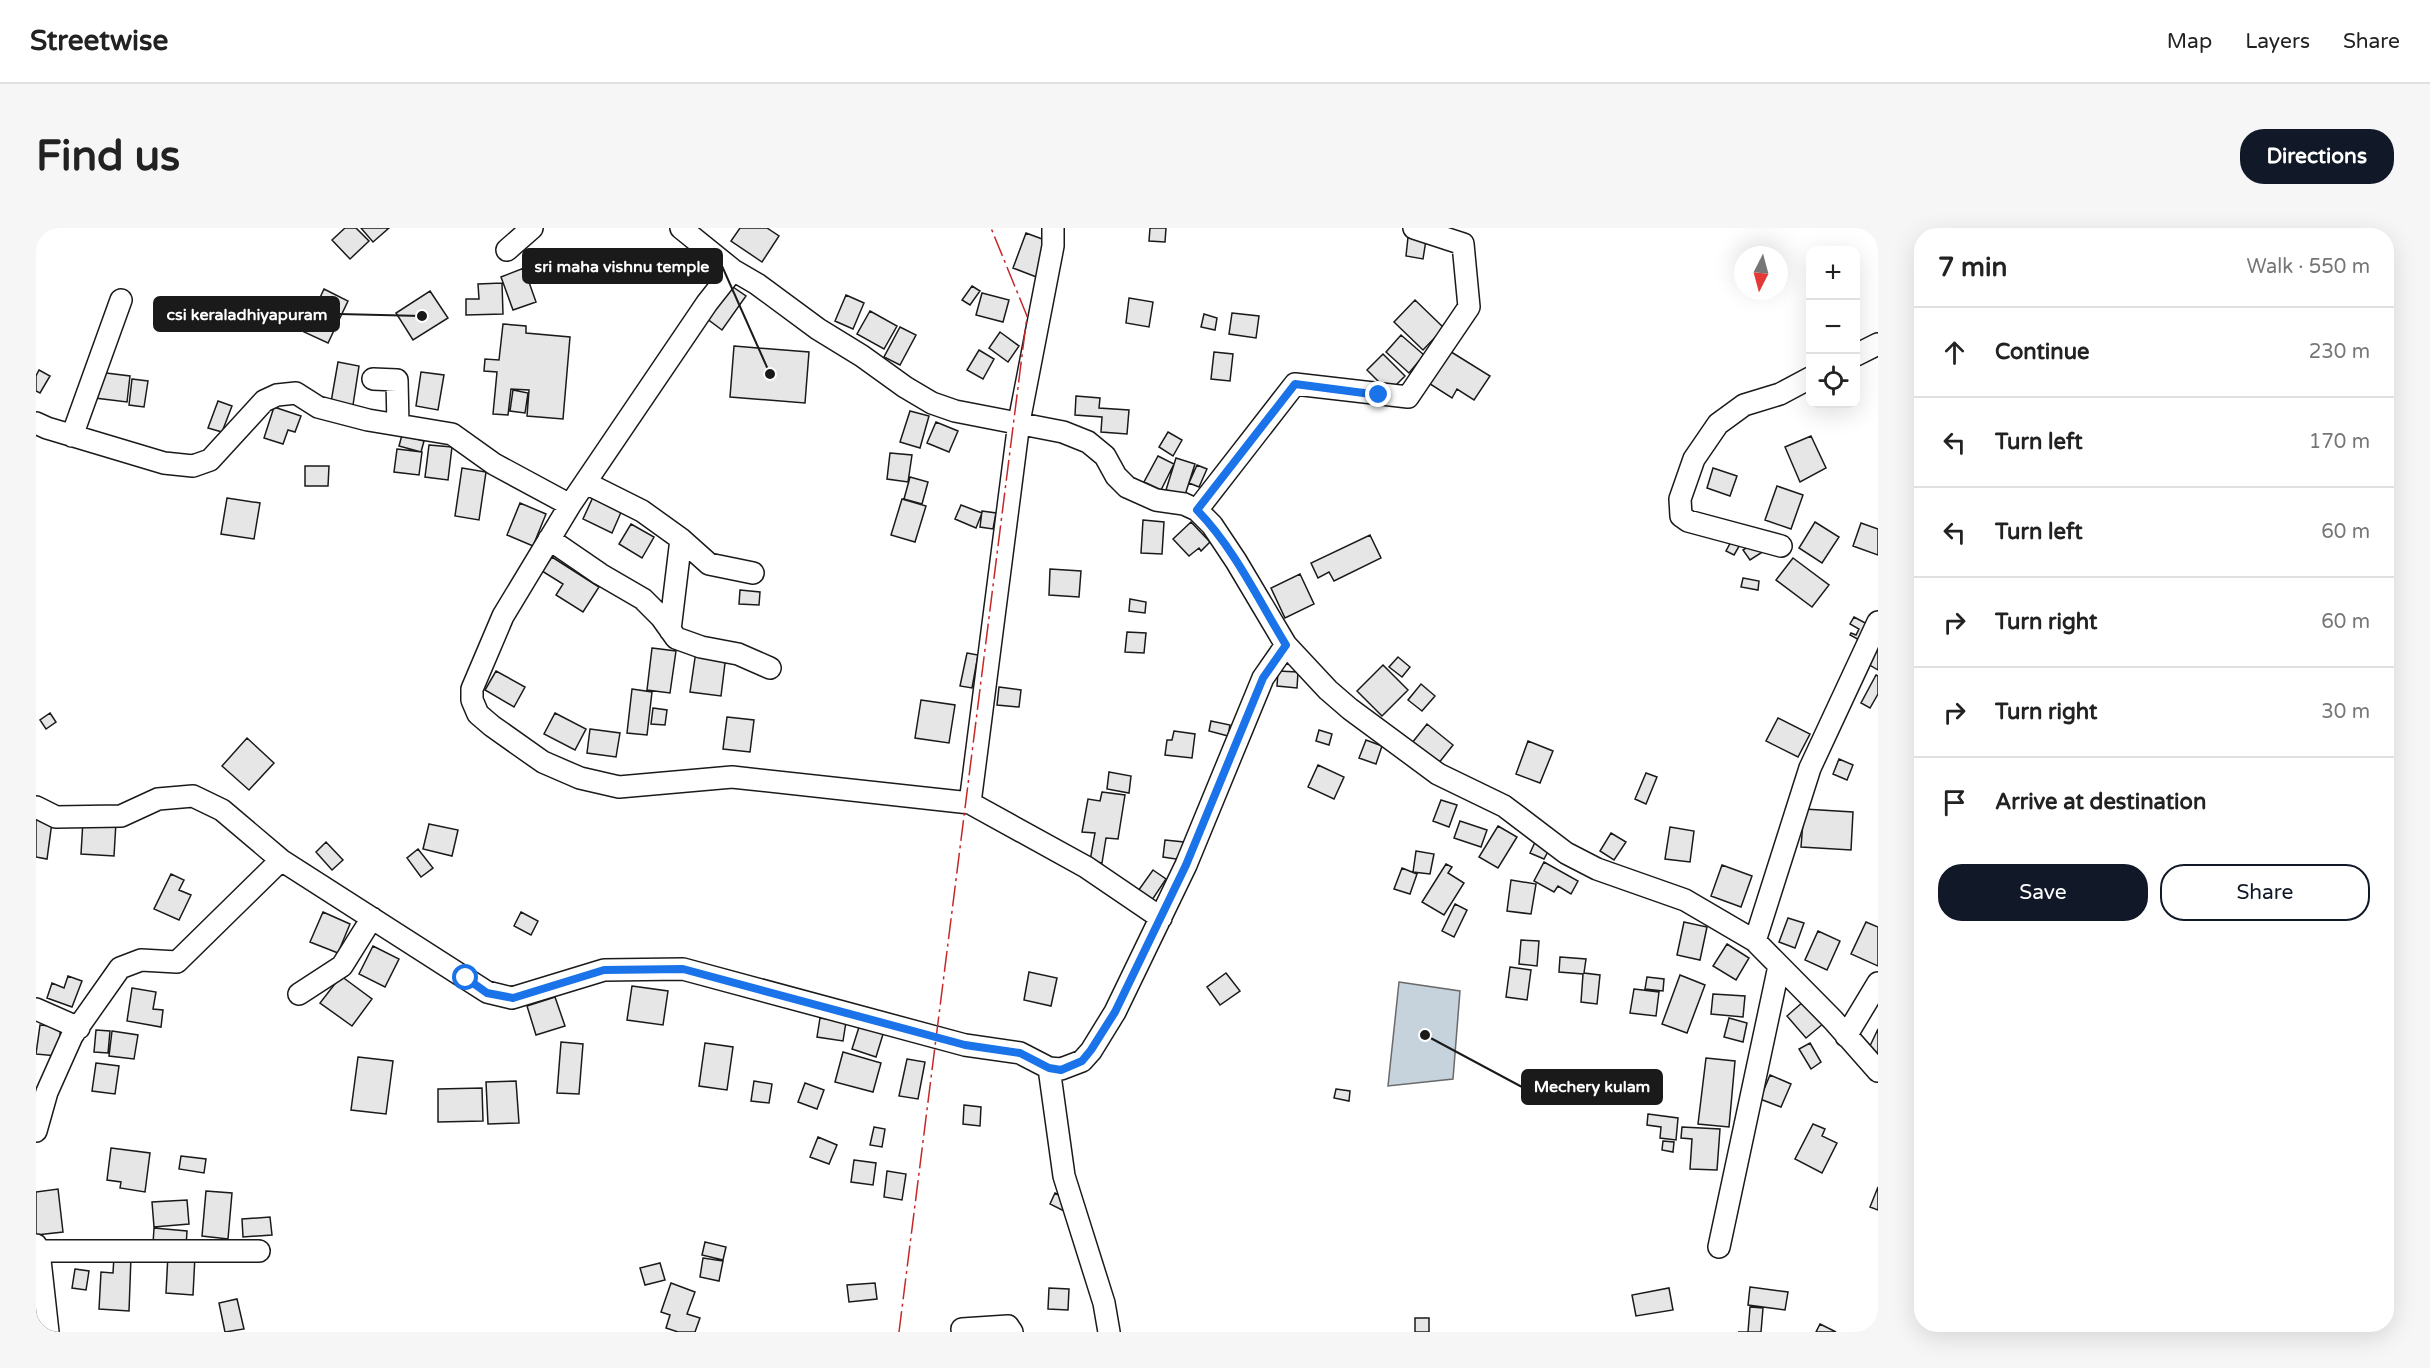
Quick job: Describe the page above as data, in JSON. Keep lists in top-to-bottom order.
{
  "places": ["csi keraladhiyapuram", "sri maha vishnu temple", "Mechery kulam"],
  "north": "bottom",
  "page": {
    "header": "Streetwise",
    "nav": ["Map", "Layers", "Share"],
    "buttons": [
      "Directions",
      ["Save", "Share"]
    ],
    "title": "Find us",
    "heading": ["7 min", "Walk · 550 m"],
    "map_buttons": ["+", "−"],
    "list": [
      ["Continue", "230 m"],
      ["Turn left", "170 m"],
      ["Turn left", "60 m"],
      ["Turn right", "60 m"],
      ["Turn right", "30 m"],
      "Arrive at destination"
    ]
  }
}
